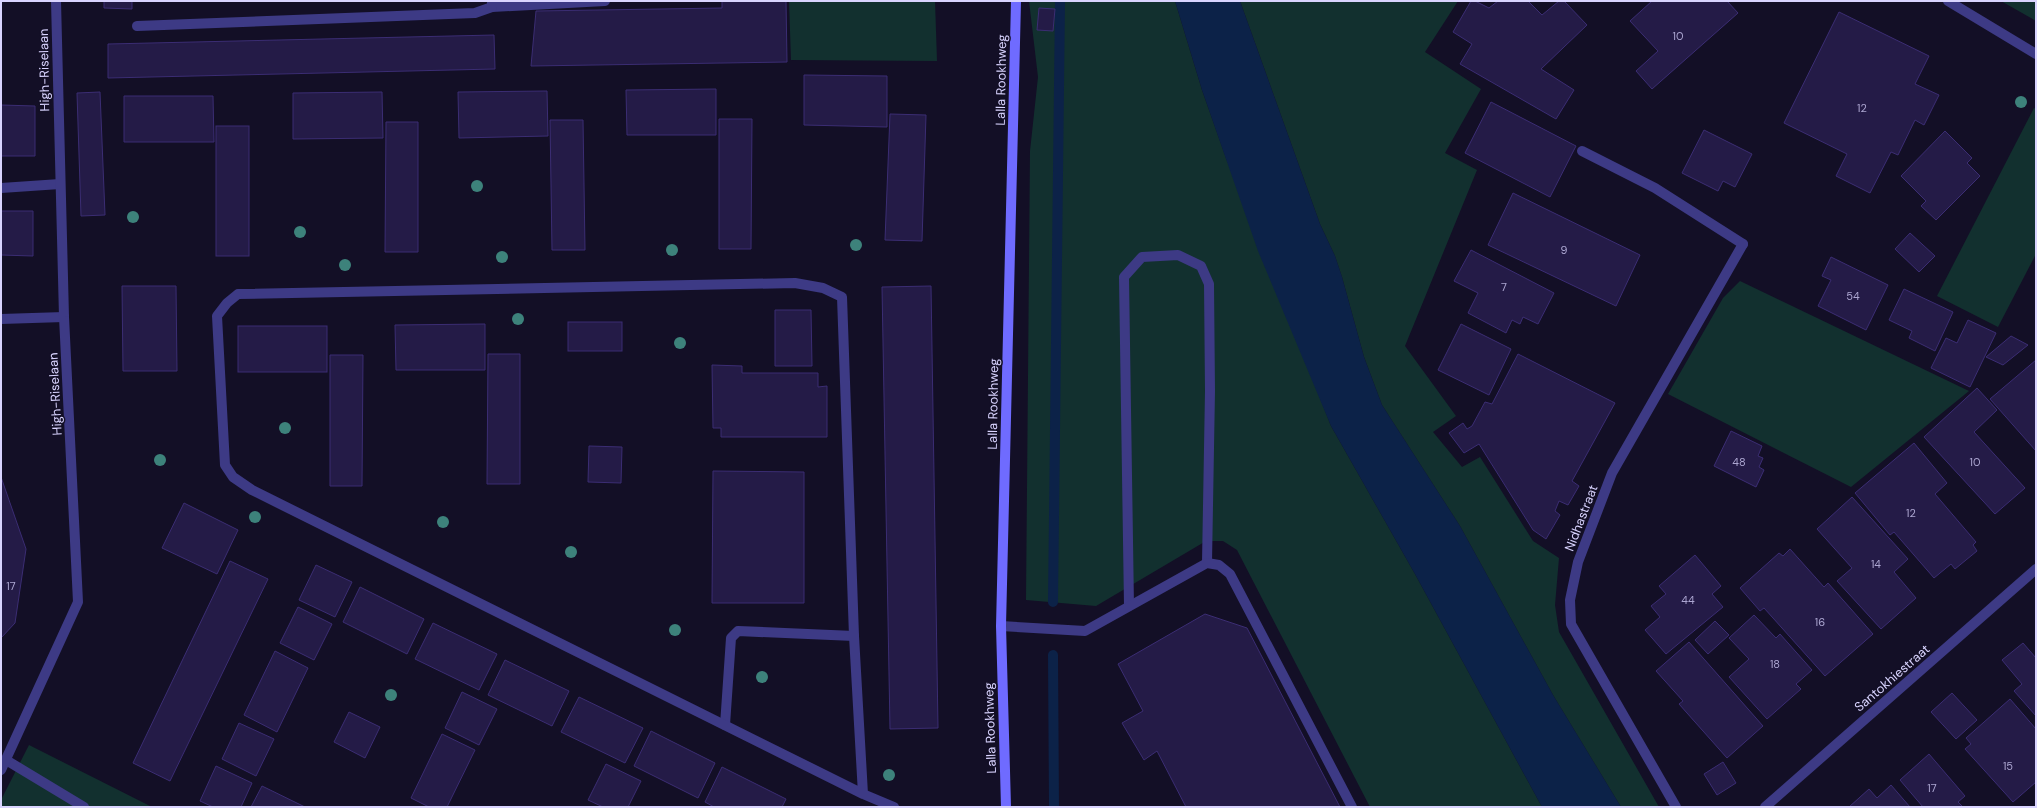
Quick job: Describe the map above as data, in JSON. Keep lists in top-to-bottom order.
{
  "streets": {
    "street": [
      "High-Riselaan",
      "Lalla Rookhweg",
      "Nidhastraat",
      "Santokhiestraat"
    ]
  },
  "house_numbers": [
    "10",
    "12",
    "9",
    "7",
    "54",
    "48",
    "10",
    "12",
    "14",
    "17",
    "44",
    "16",
    "18",
    "15",
    "17"
  ]
}
